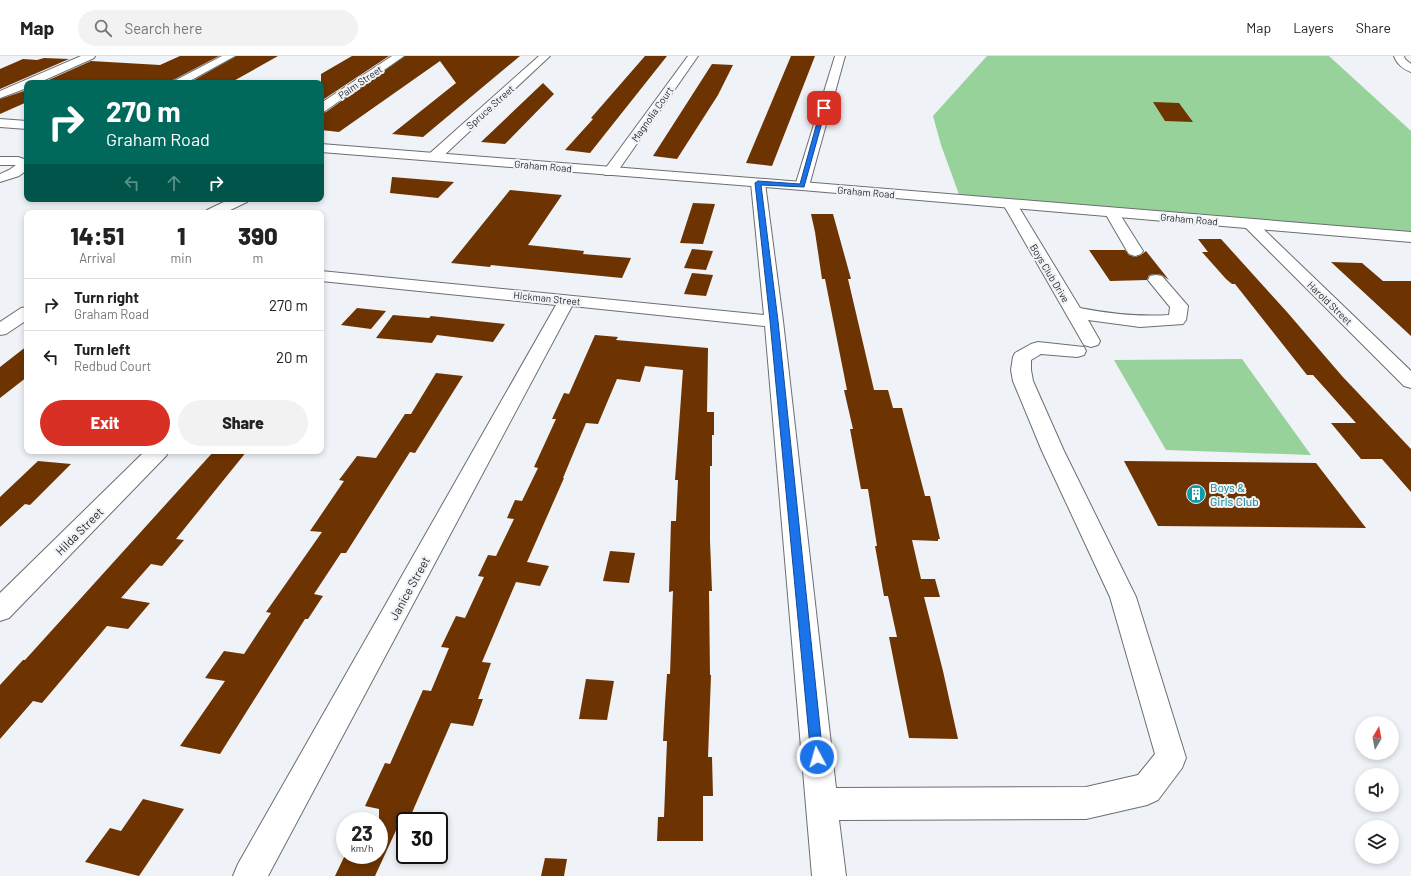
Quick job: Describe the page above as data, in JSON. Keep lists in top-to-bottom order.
{
  "streets": {
    "street": [
      "Palm Street",
      "Spruce Street",
      "Magnolia Court",
      "Graham Road",
      "Boys Club Drive",
      "Hickman Street",
      "Harold Street",
      "Hilda Street",
      "Janice Street"
    ]
  },
  "crossings": [
    ["Spruce Street", "Graham Road"],
    ["Magnolia Court", "Graham Road"],
    ["Graham Road", "Boys Club Drive"],
    ["Graham Road", "Harold Street"],
    ["Hickman Street", "Janice Street"]
  ],
  "places": {
    "building": ["Boys & Girls Club"]
  },
  "north": "top",
  "page": {
    "header": "Map",
    "search": "Search here",
    "nav": ["Map", "Layers", "Share"],
    "turn": ["270 m", "Graham Road"],
    "eta": [
      "14:51",
      "Arrival",
      "1",
      "min",
      "390",
      "m"
    ],
    "list": [
      {
        "name": "Turn right",
        "note": "Graham Road",
        "value": "270 m"
      },
      {
        "name": "Turn left",
        "note": "Redbud Court",
        "value": "20 m"
      }
    ],
    "buttons": ["Exit", "Share"],
    "speed": "23 km/h",
    "limit": "30"
  }
}
